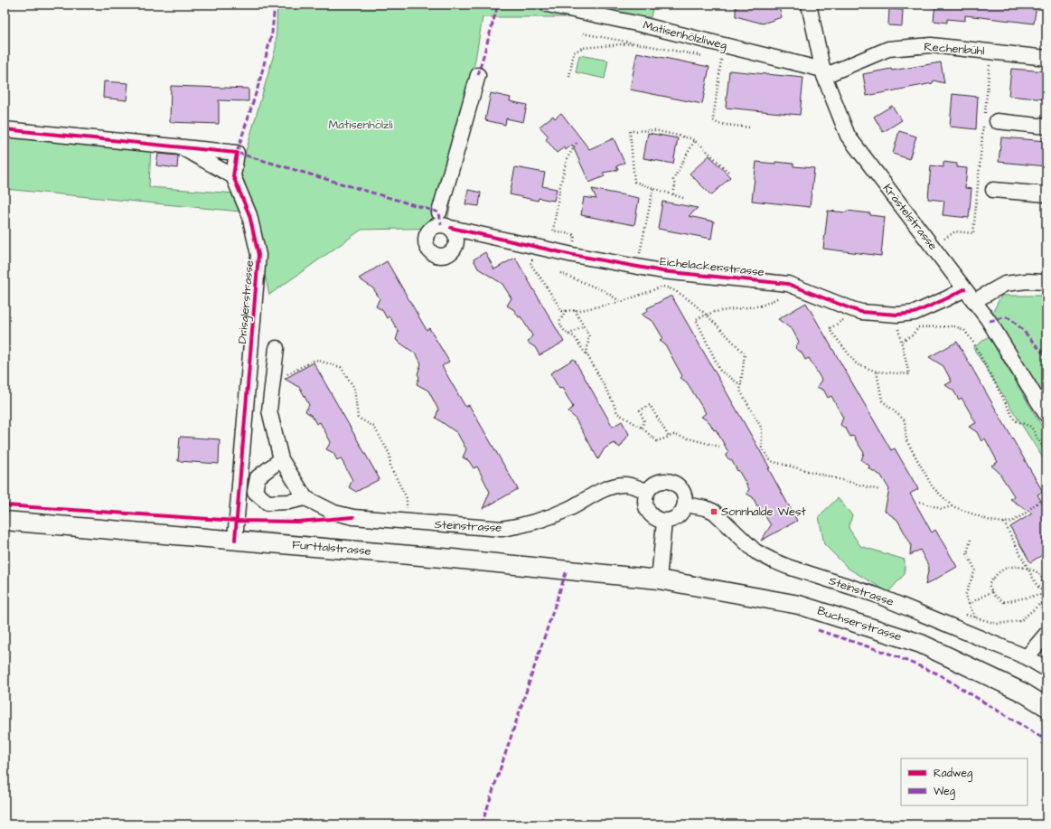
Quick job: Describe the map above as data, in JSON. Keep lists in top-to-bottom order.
{
  "streets": {
    "main road": ["Furttalstrasse", "Buchserstrasse"],
    "street": [
      "Matisenhölzliweg",
      "Rechenbühl",
      "Krästelstrasse",
      "Eichelackerstrasse",
      "Drisglerstrasse",
      "Steinstrasse"
    ]
  },
  "crossings": [
    ["Matisenhölzliweg", "Rechenbühl"],
    ["Matisenhölzliweg", "Krästelstrasse"],
    ["Rechenbühl", "Krästelstrasse"],
    ["Krästelstrasse", "Eichelackerstrasse"],
    ["Drisglerstrasse", "Furttalstrasse"],
    ["Furttalstrasse", "Buchserstrasse"]
  ],
  "parks": ["Matisenhölzli"],
  "places": {
    "transit": ["Sonnhalde West"]
  },
  "legend": ["Radweg", "Weg"]
}
